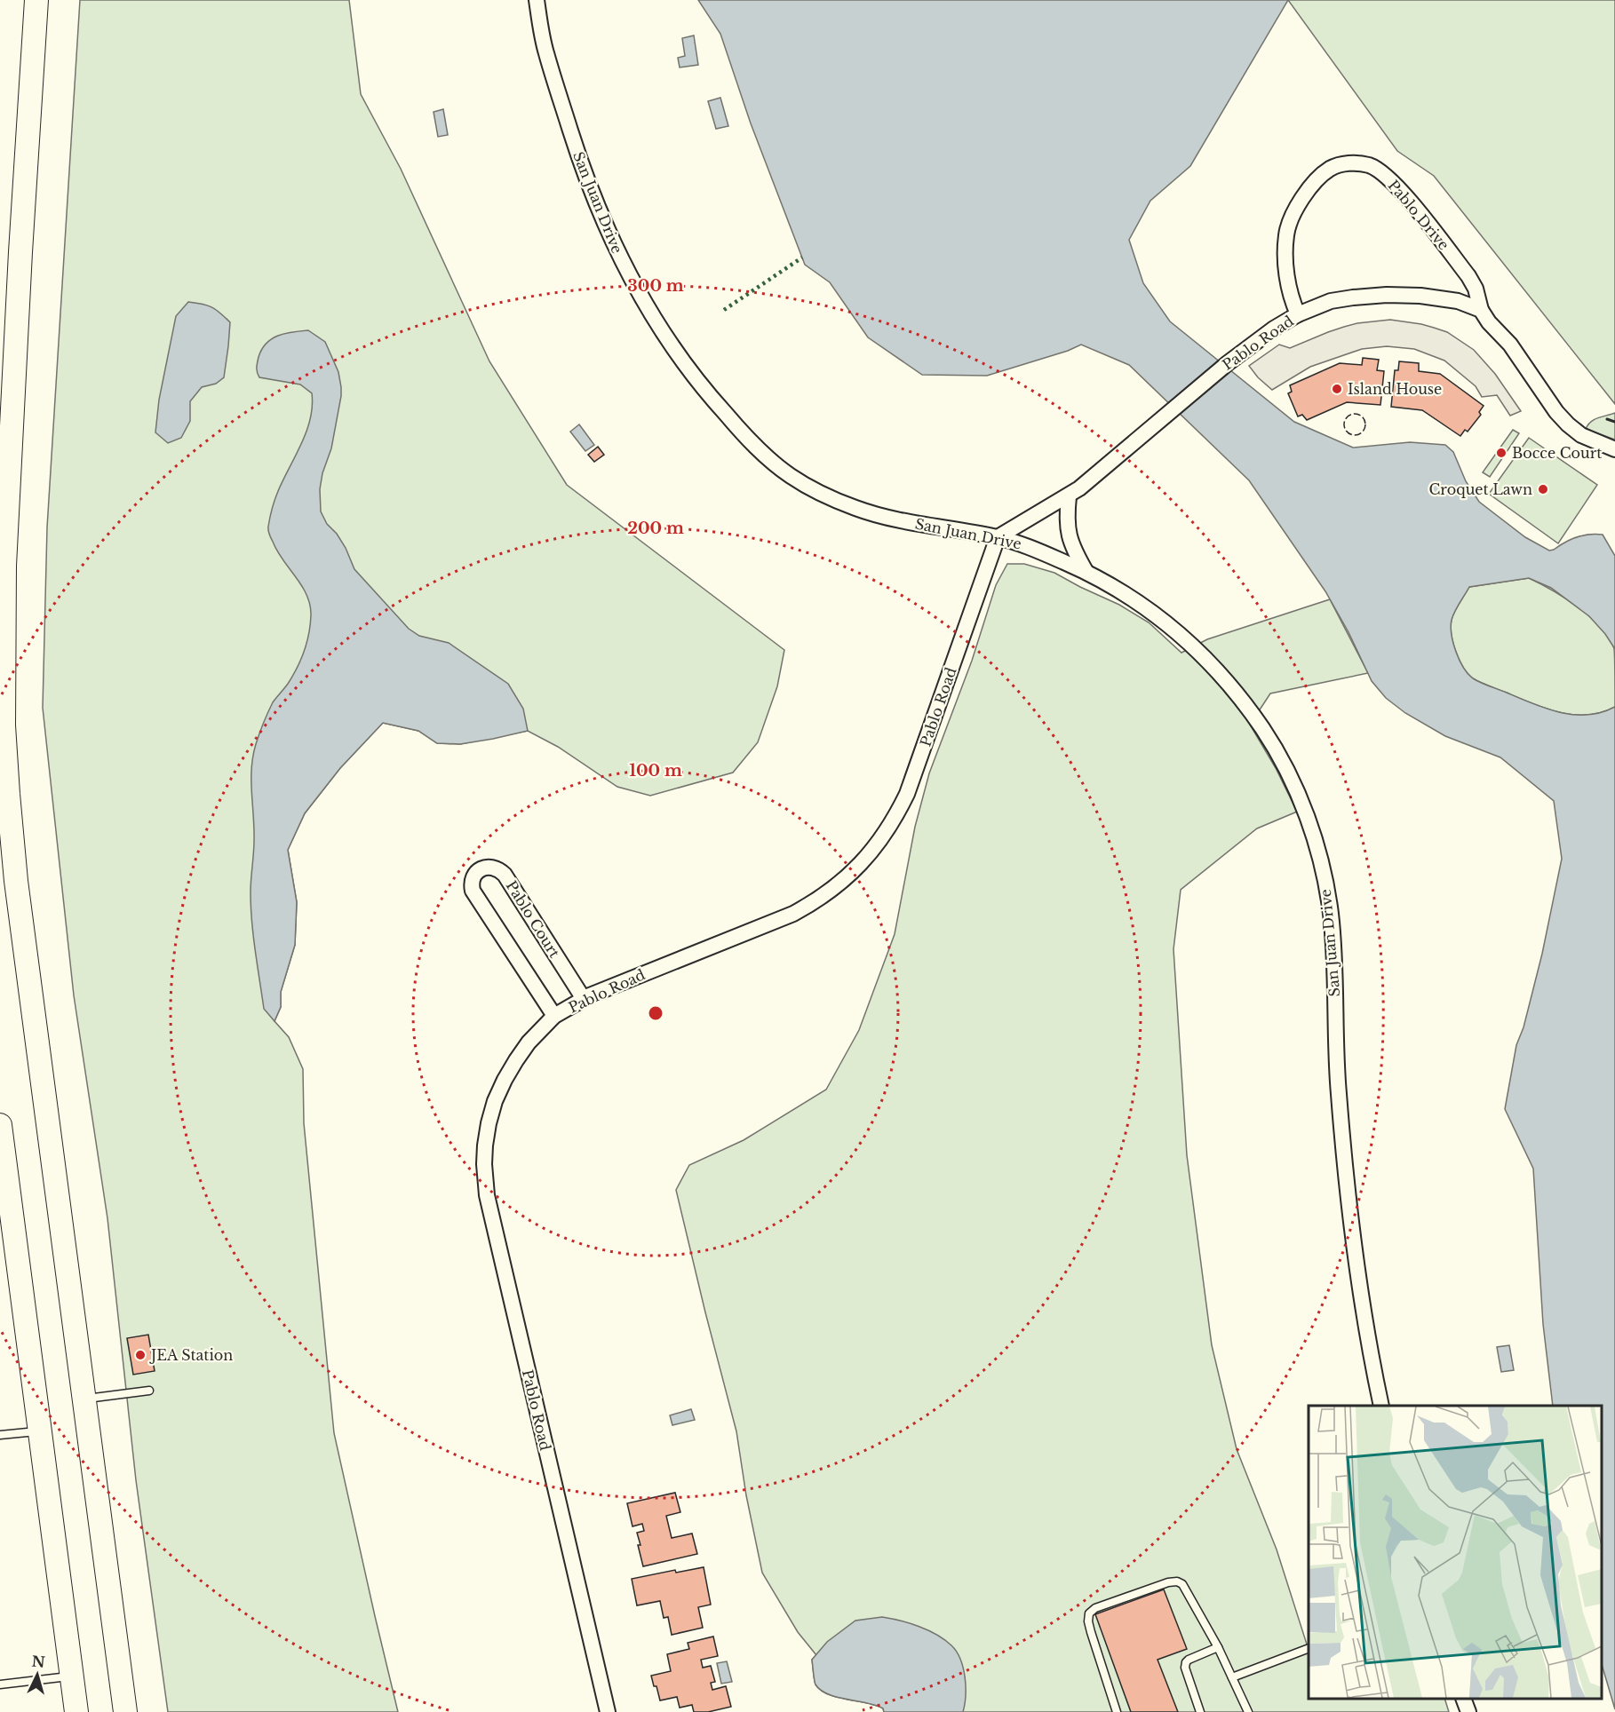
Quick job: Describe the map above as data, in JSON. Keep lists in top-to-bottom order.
{
  "streets": {
    "street": [
      "San Juan Drive",
      "Pablo Drive",
      "Pablo Road",
      "Pablo Court"
    ]
  },
  "crossings": [
    ["San Juan Drive", "Pablo Road"],
    ["Pablo Drive", "Pablo Road"],
    ["Pablo Road", "Pablo Court"]
  ],
  "places": [
    "Island House",
    "Bocce Court",
    "Croquet Lawn",
    "JEA Station"
  ],
  "north": "top",
  "rings": ["300 m", "200 m", "100 m"]
}
